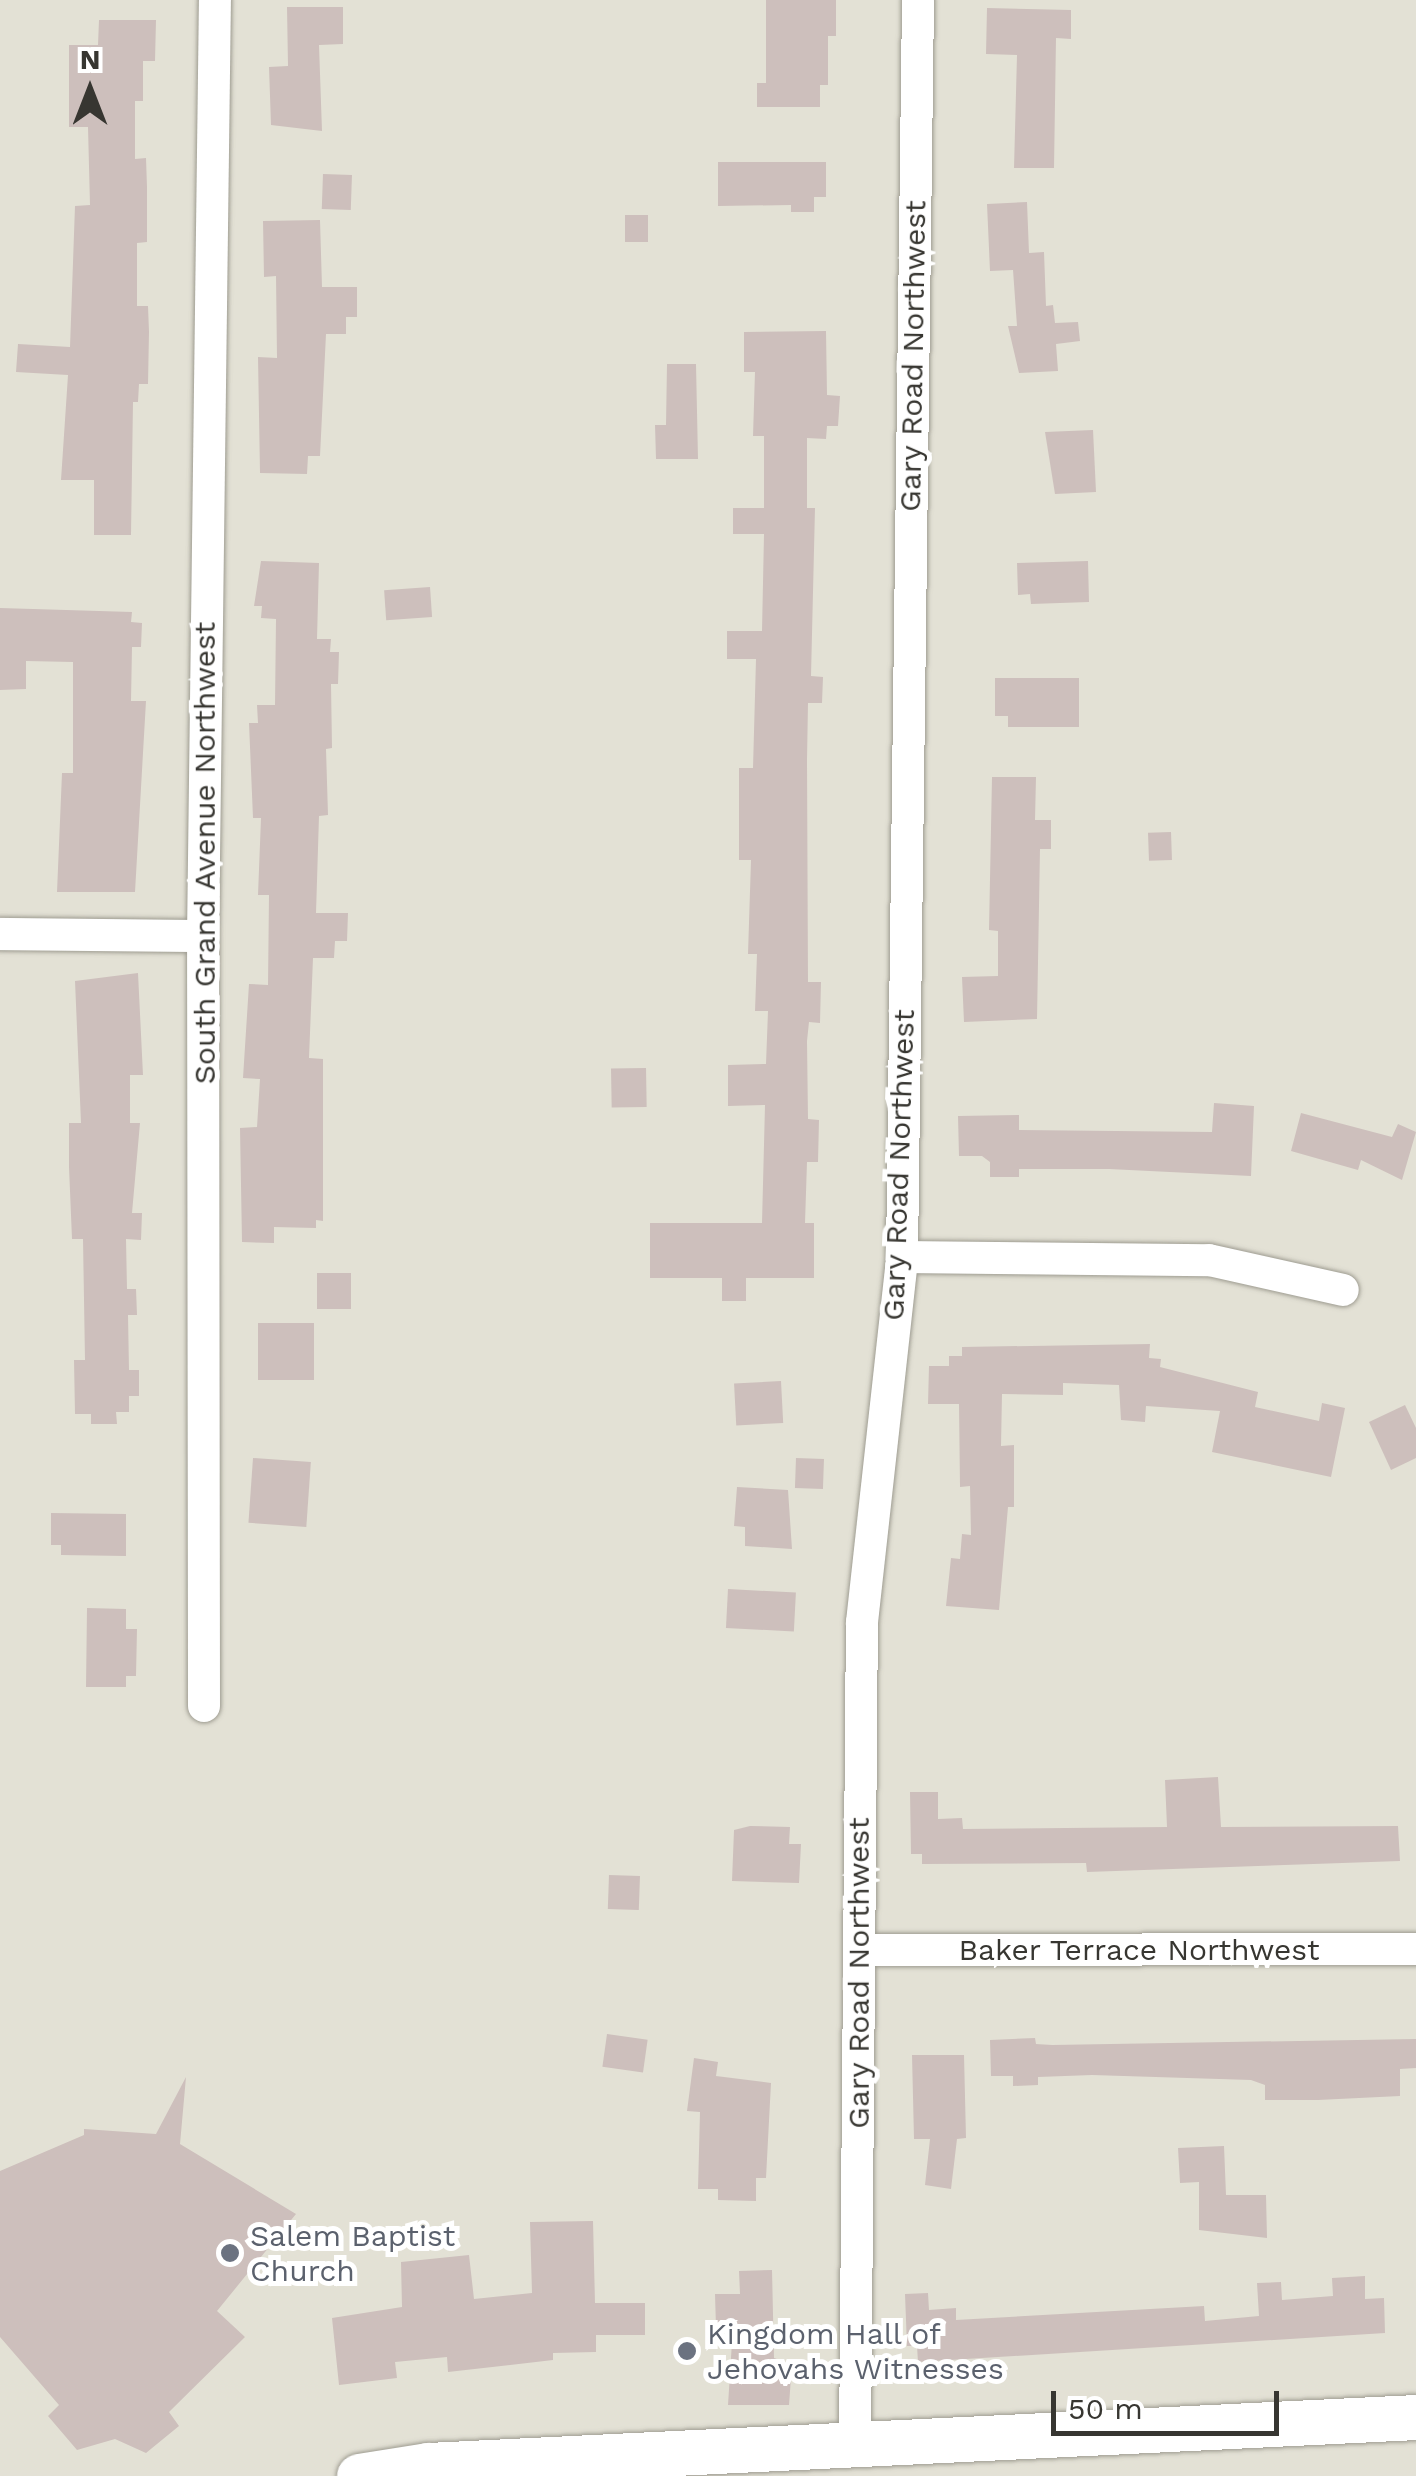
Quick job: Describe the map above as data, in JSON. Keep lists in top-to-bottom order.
{
  "streets": {
    "street": ["Gary Road Northwest", "South Grand Avenue Northwest", "Baker Terrace Northwest"]
  },
  "crossings": [
    ["Gary Road Northwest", "Baker Terrace Northwest"]
  ],
  "places": ["Salem Baptist Church", "Kingdom Hall of Jehovahs Witnesses"],
  "scale_bar": "50 m",
  "north": "top"
}
